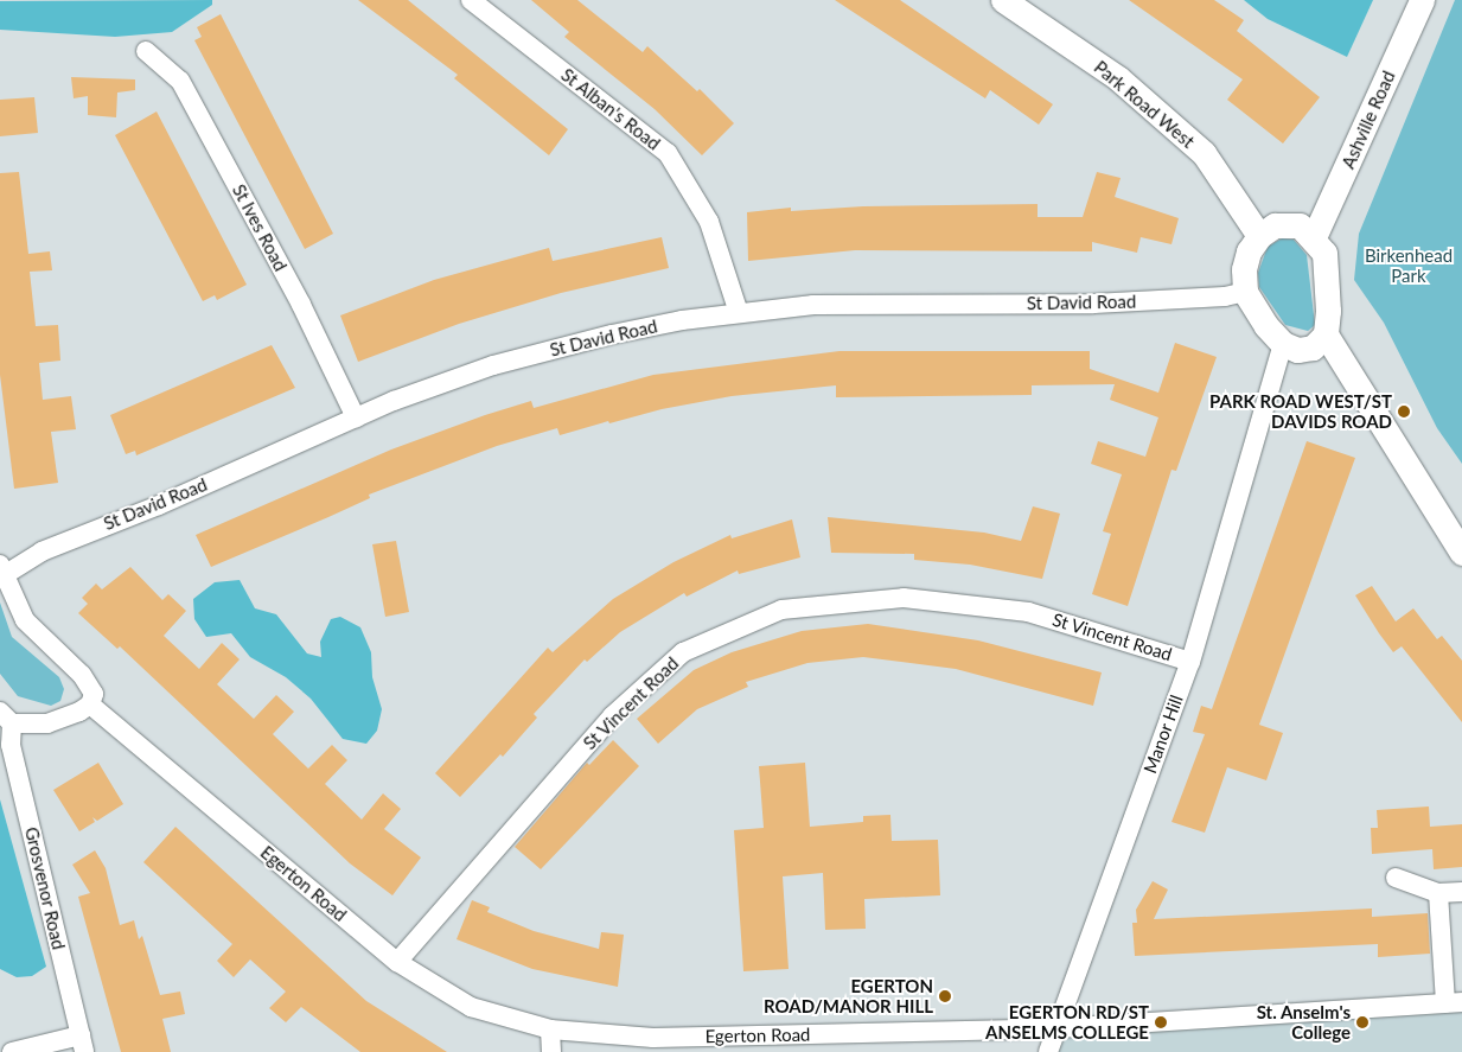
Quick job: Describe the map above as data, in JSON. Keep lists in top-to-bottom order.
{
  "streets": {
    "street": [
      "Park Road West",
      "St Alban's Road",
      "Ashville Road",
      "St Ives Road",
      "St David Road",
      "St Vincent Road",
      "Manor Hill",
      "Egerton Road",
      "Grosvenor Road"
    ]
  },
  "crossings": [
    ["Park Road West", "Ashville Road"],
    ["Park Road West", "St David Road"],
    ["Park Road West", "Manor Hill"],
    ["St Alban's Road", "St David Road"],
    ["Ashville Road", "St David Road"],
    ["Ashville Road", "Manor Hill"],
    ["St Ives Road", "St David Road"],
    ["St David Road", "Manor Hill"],
    ["St Vincent Road", "Manor Hill"],
    ["St Vincent Road", "Egerton Road"],
    ["Manor Hill", "Egerton Road"]
  ],
  "parks": ["Birkenhead Park"],
  "places": [
    "PARK ROAD WEST/ST DAVIDS ROAD",
    "EGERTON ROAD/MANOR HILL",
    "EGERTON RD/ST ANSELMS COLLEGE",
    "St. Anselm's College"
  ]
}
